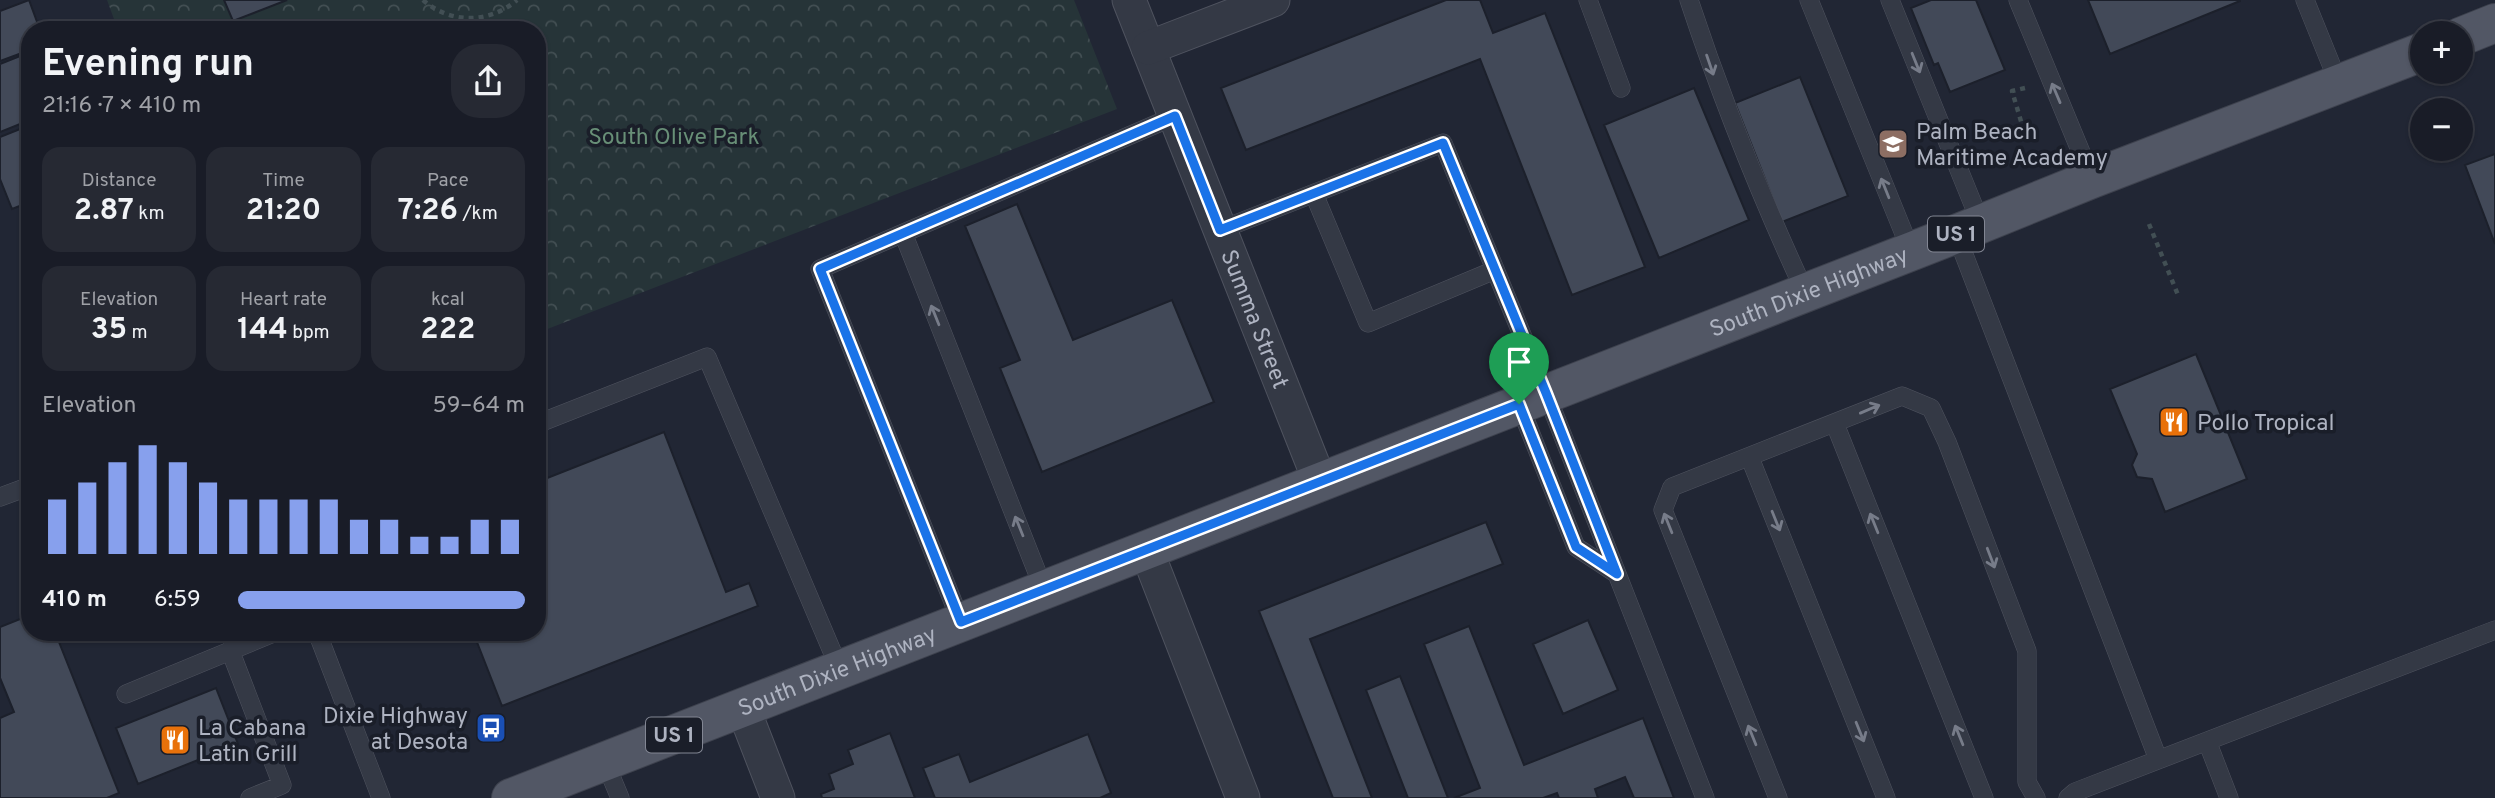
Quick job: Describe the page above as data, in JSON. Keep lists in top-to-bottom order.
{
  "streets": {
    "main road": ["US 1", "South Dixie Highway"],
    "street": ["Summa Street"]
  },
  "crossings": [
    ["US 1", "South Dixie Highway"],
    ["US 1", "Summa Street"],
    ["South Dixie Highway", "Summa Street"]
  ],
  "parks": ["South Olive Park"],
  "places": {
    "school or university": ["Palm Beach Maritime Academy"],
    "restaurant": ["Pollo Tropical", "La Cabana Latin Grill"],
    "bus stop": ["Dixie Highway at Desota"]
  },
  "page": {
    "map_buttons": ["+", "−"],
    "heading": ["Evening run", "21:16 · 7 × 410 m"],
    "stats": [
      ["Distance", "2.87 km"],
      ["Time", "21:20"],
      ["Pace", "7:26 /km"],
      ["Elevation", "35 m"],
      ["Heart rate", "144 bpm"],
      ["kcal", "222"]
    ],
    "chart": ["Elevation", "59–64 m"],
    "list": [
      {
        "name": "410 m",
        "note": "6:59"
      }
    ]
  }
}
